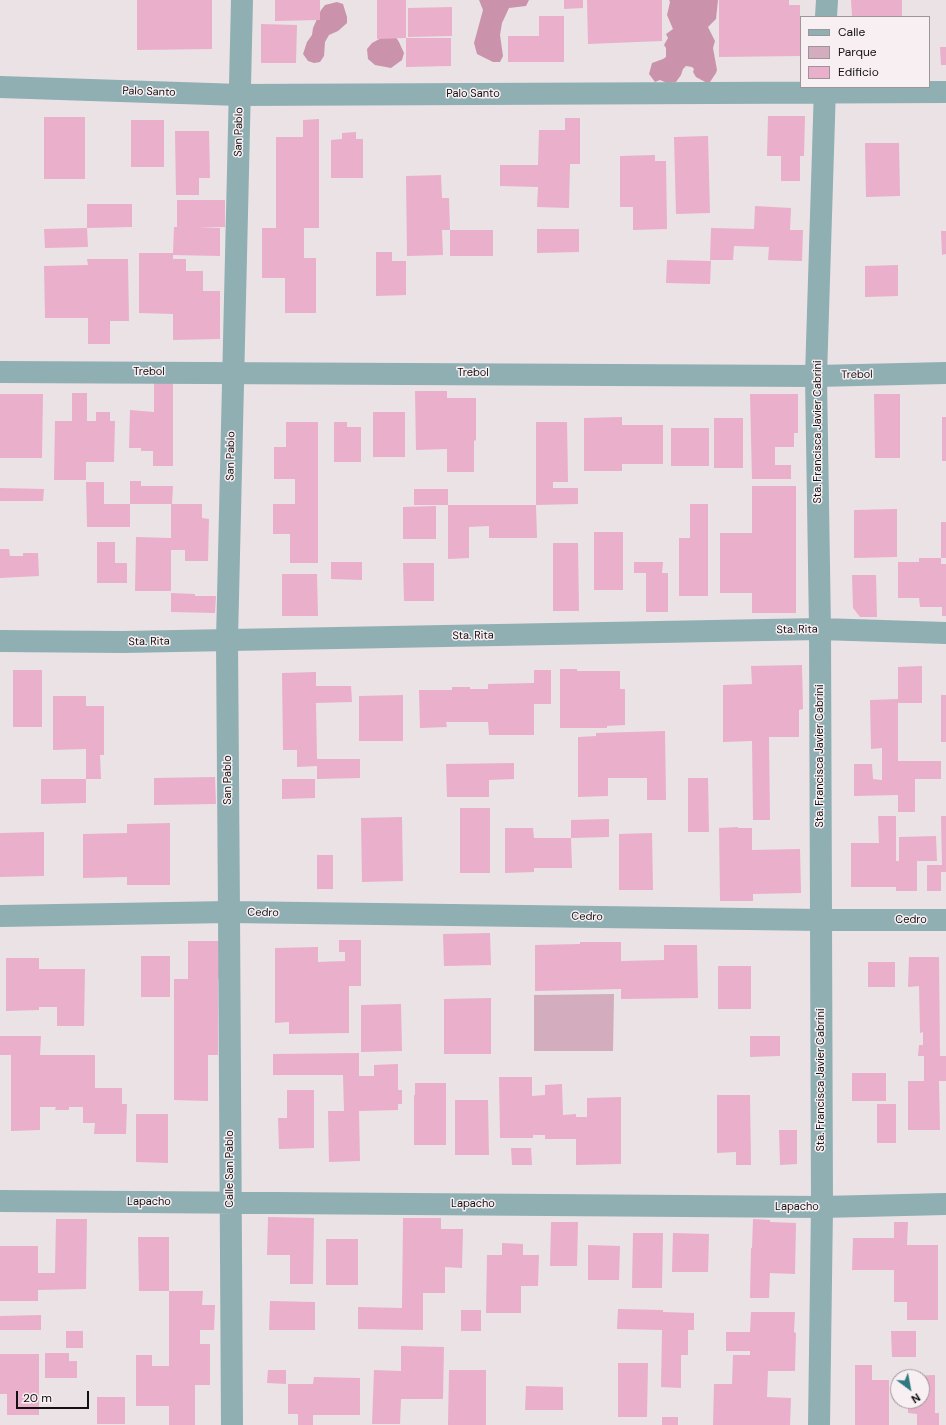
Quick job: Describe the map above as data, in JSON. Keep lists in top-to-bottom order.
{
  "streets": {
    "street": [
      "Palo Santo",
      "San Pablo",
      "Trebol",
      "Sta. Francisca Javier Cabrini",
      "Sta. Rita",
      "Cedro",
      "Calle San Pablo",
      "Lapacho"
    ]
  },
  "crossings": [
    ["Palo Santo", "San Pablo"],
    ["Palo Santo", "Sta. Francisca Javier Cabrini"],
    ["San Pablo", "Trebol"],
    ["San Pablo", "Sta. Rita"],
    ["San Pablo", "Cedro"],
    ["San Pablo", "Calle San Pablo"],
    ["Trebol", "Sta. Francisca Javier Cabrini"],
    ["Sta. Francisca Javier Cabrini", "Sta. Rita"],
    ["Sta. Francisca Javier Cabrini", "Cedro"],
    ["Sta. Francisca Javier Cabrini", "Lapacho"],
    ["Cedro", "Calle San Pablo"],
    ["Calle San Pablo", "Lapacho"]
  ],
  "legend": ["Calle", "Parque", "Edificio"],
  "scale_bar": "20 m",
  "north": "bottom right"
}
